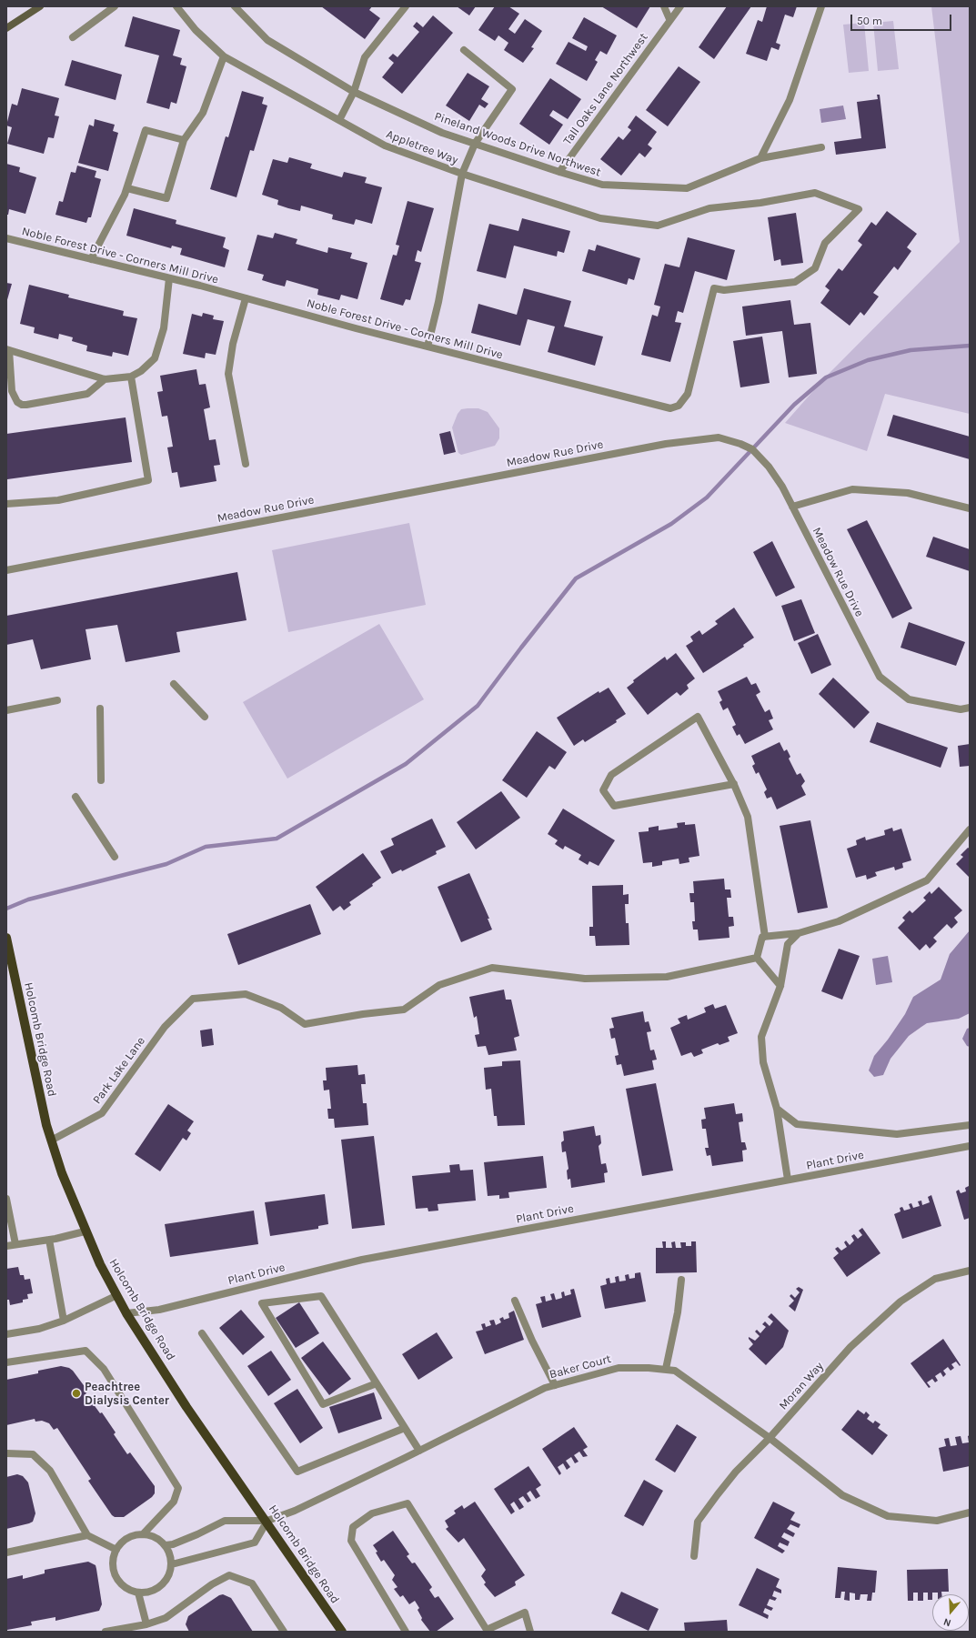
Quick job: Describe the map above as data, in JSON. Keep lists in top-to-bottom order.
{
  "streets": {
    "main road": ["Holcomb Bridge Road"],
    "street": [
      "Tall Oaks Lane Northwest",
      "Pineland Woods Drive Northwest",
      "Appletree Way",
      "Noble Forest Drive - Corners Mill Drive",
      "Meadow Rue Drive",
      "Park Lake Lane",
      "Plant Drive",
      "Baker Court",
      "Moran Way"
    ]
  },
  "crossings": [
    ["Tall Oaks Lane Northwest", "Pineland Woods Drive Northwest"],
    ["Appletree Way", "Noble Forest Drive - Corners Mill Drive"],
    ["Holcomb Bridge Road", "Park Lake Lane"],
    ["Holcomb Bridge Road", "Plant Drive"],
    ["Holcomb Bridge Road", "Baker Court"],
    ["Baker Court", "Moran Way"]
  ],
  "places": ["Peachtree Dialysis Center"],
  "scale_bar": "50 m",
  "north": "bottom"
}
